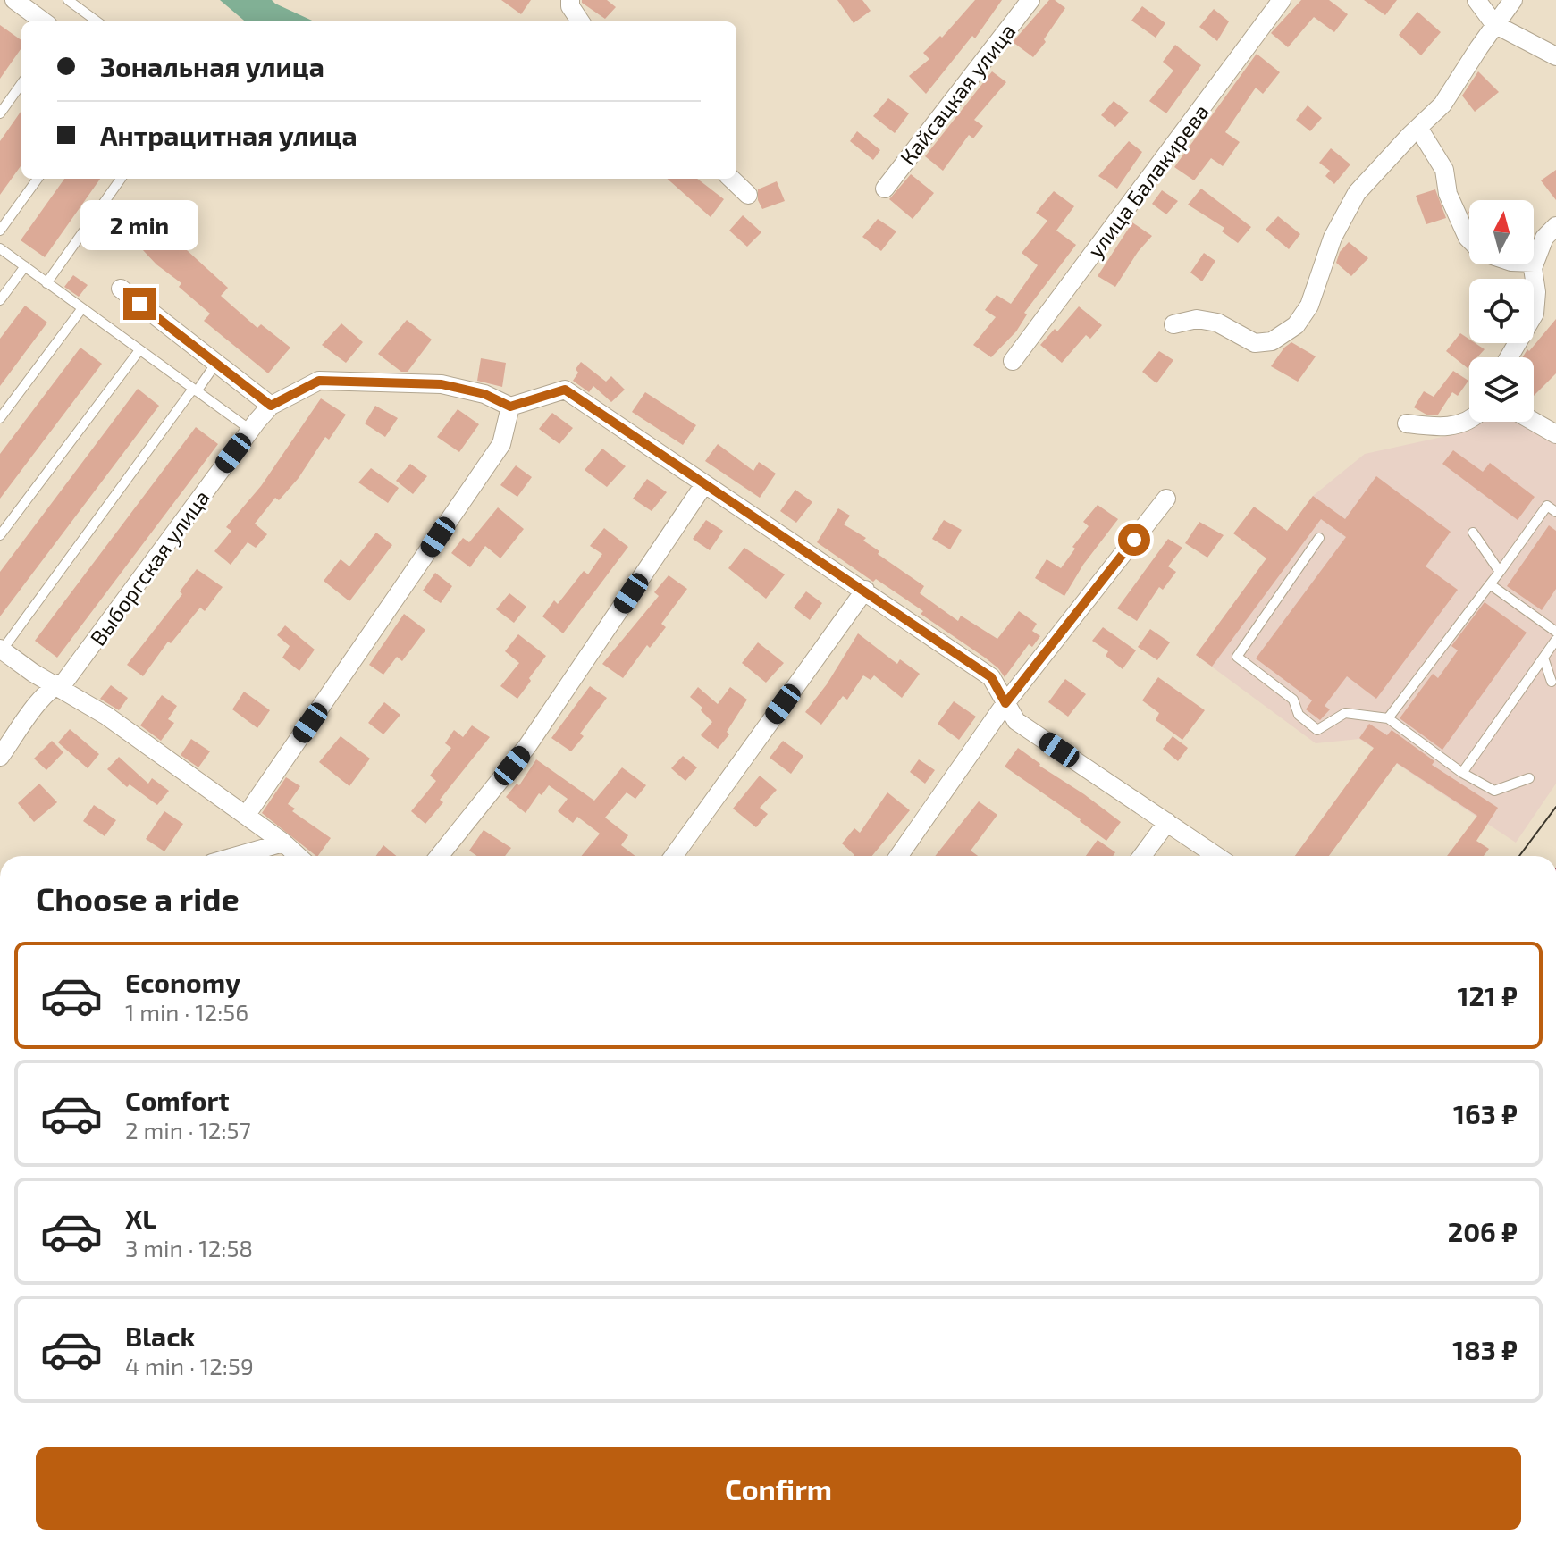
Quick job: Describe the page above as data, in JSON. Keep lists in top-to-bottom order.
{
  "streets": {
    "street": ["Кайсацкая улица", "улица Балакирева", "Выборгская улица"]
  },
  "north": "top",
  "page": {
    "banner": ["Зональная улица", "Антрацитная улица"],
    "bubble": "2 min",
    "heading": "Choose a ride",
    "list": [
      {
        "name": "Economy",
        "note": "1 min · 12:56",
        "value": "121 ₽"
      },
      {
        "name": "Comfort",
        "note": "2 min · 12:57",
        "value": "163 ₽"
      },
      {
        "name": "XL",
        "note": "3 min · 12:58",
        "value": "206 ₽"
      },
      {
        "name": "Black",
        "note": "4 min · 12:59",
        "value": "183 ₽"
      }
    ],
    "buttons": "Confirm"
  }
}
